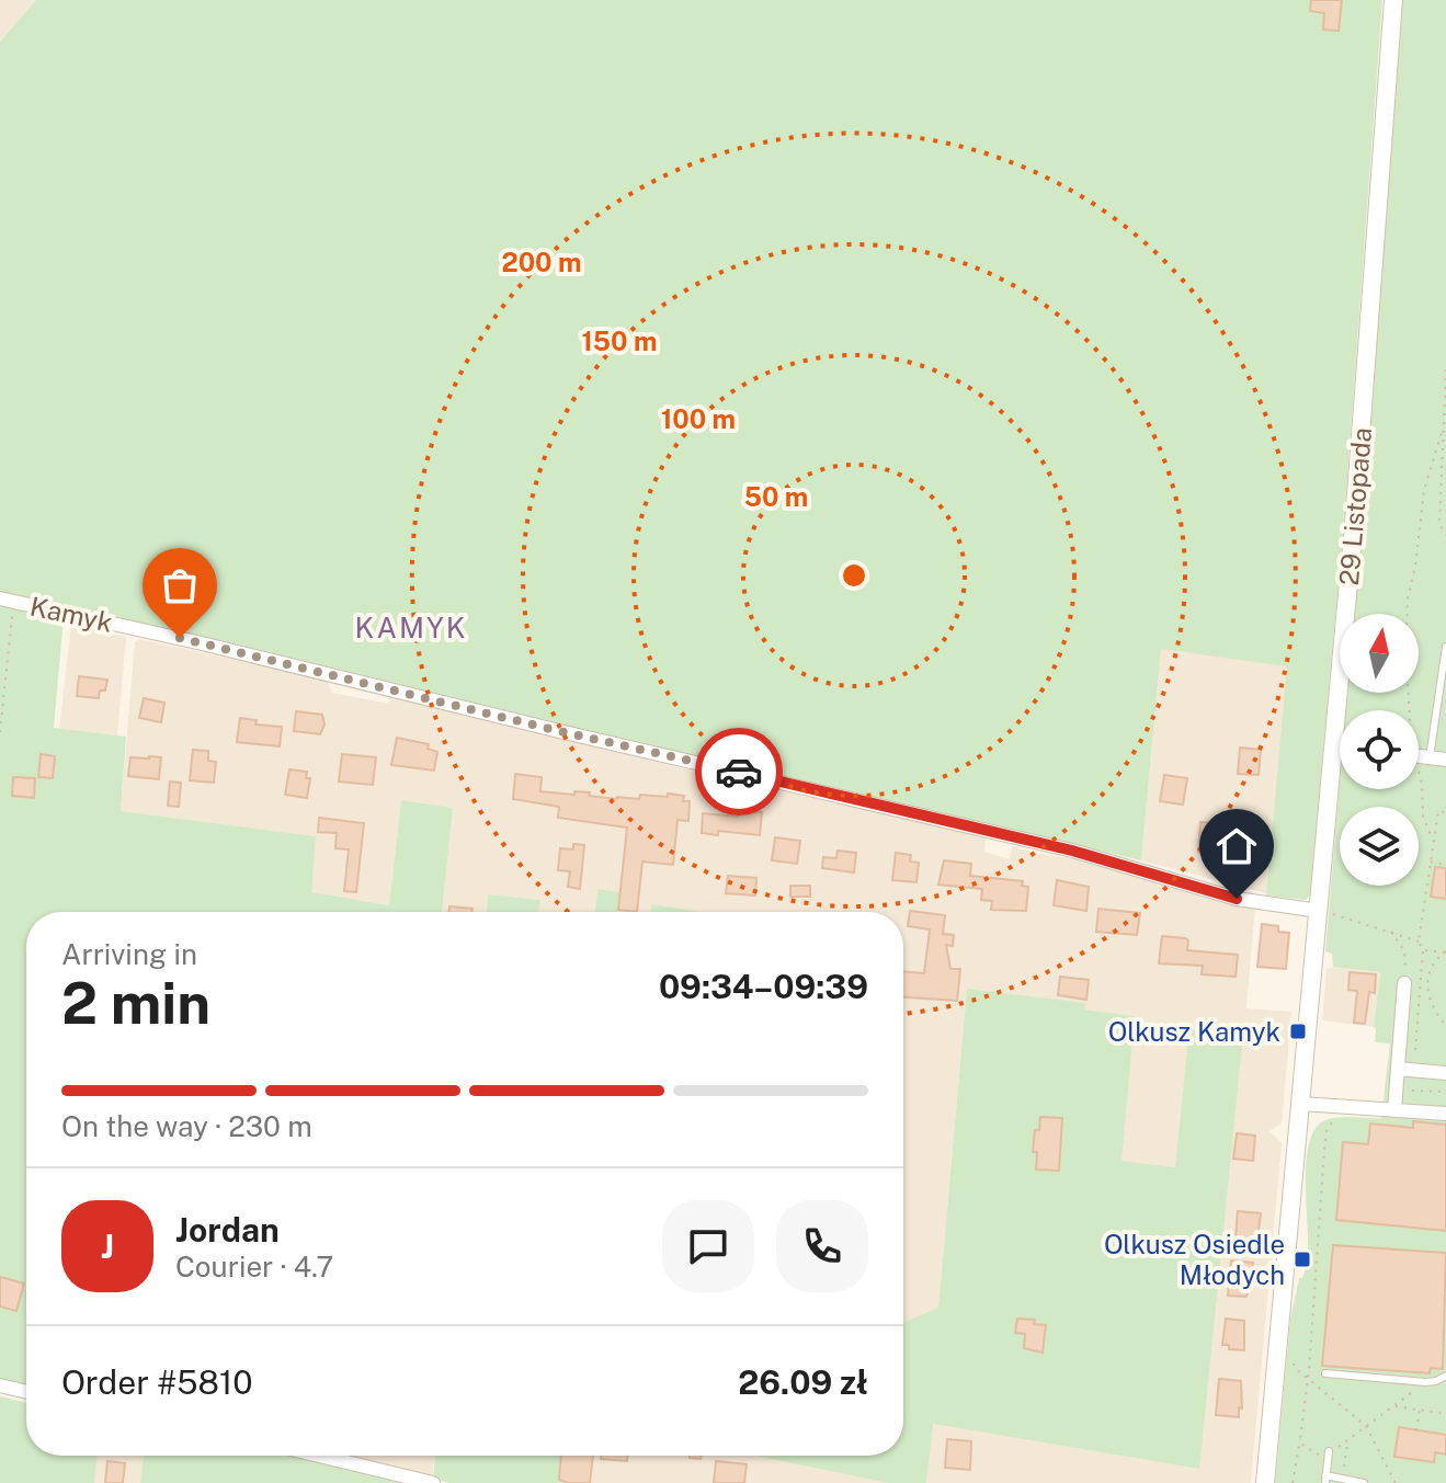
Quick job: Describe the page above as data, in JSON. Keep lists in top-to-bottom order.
{
  "streets": {
    "street": ["29 Listopada", "Kamyk"]
  },
  "crossings": [
    ["29 Listopada", "Kamyk"]
  ],
  "districts": ["KAMYK"],
  "places": {
    "transit": ["Olkusz Kamyk", "Olkusz Osiedle Młodych"]
  },
  "north": "top",
  "page": {
    "heading": ["2 min", "Arriving in", "09:34–09:39"],
    "panel": [
      "Jordan",
      "Courier · 4.7",
      "Order #5810",
      "26.09 zł"
    ],
    "bar": "On the way · 230 m",
    "round": "J"
  },
  "rings": [
    "200 m",
    "150 m",
    "100 m",
    "50 m"
  ]
}
